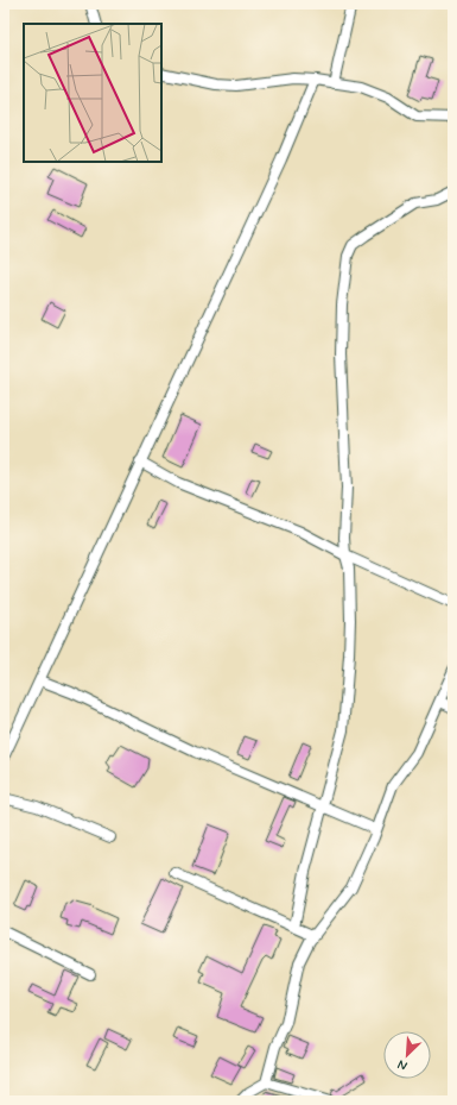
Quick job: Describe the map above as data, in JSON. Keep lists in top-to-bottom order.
{
  "north": "bottom left"
}
